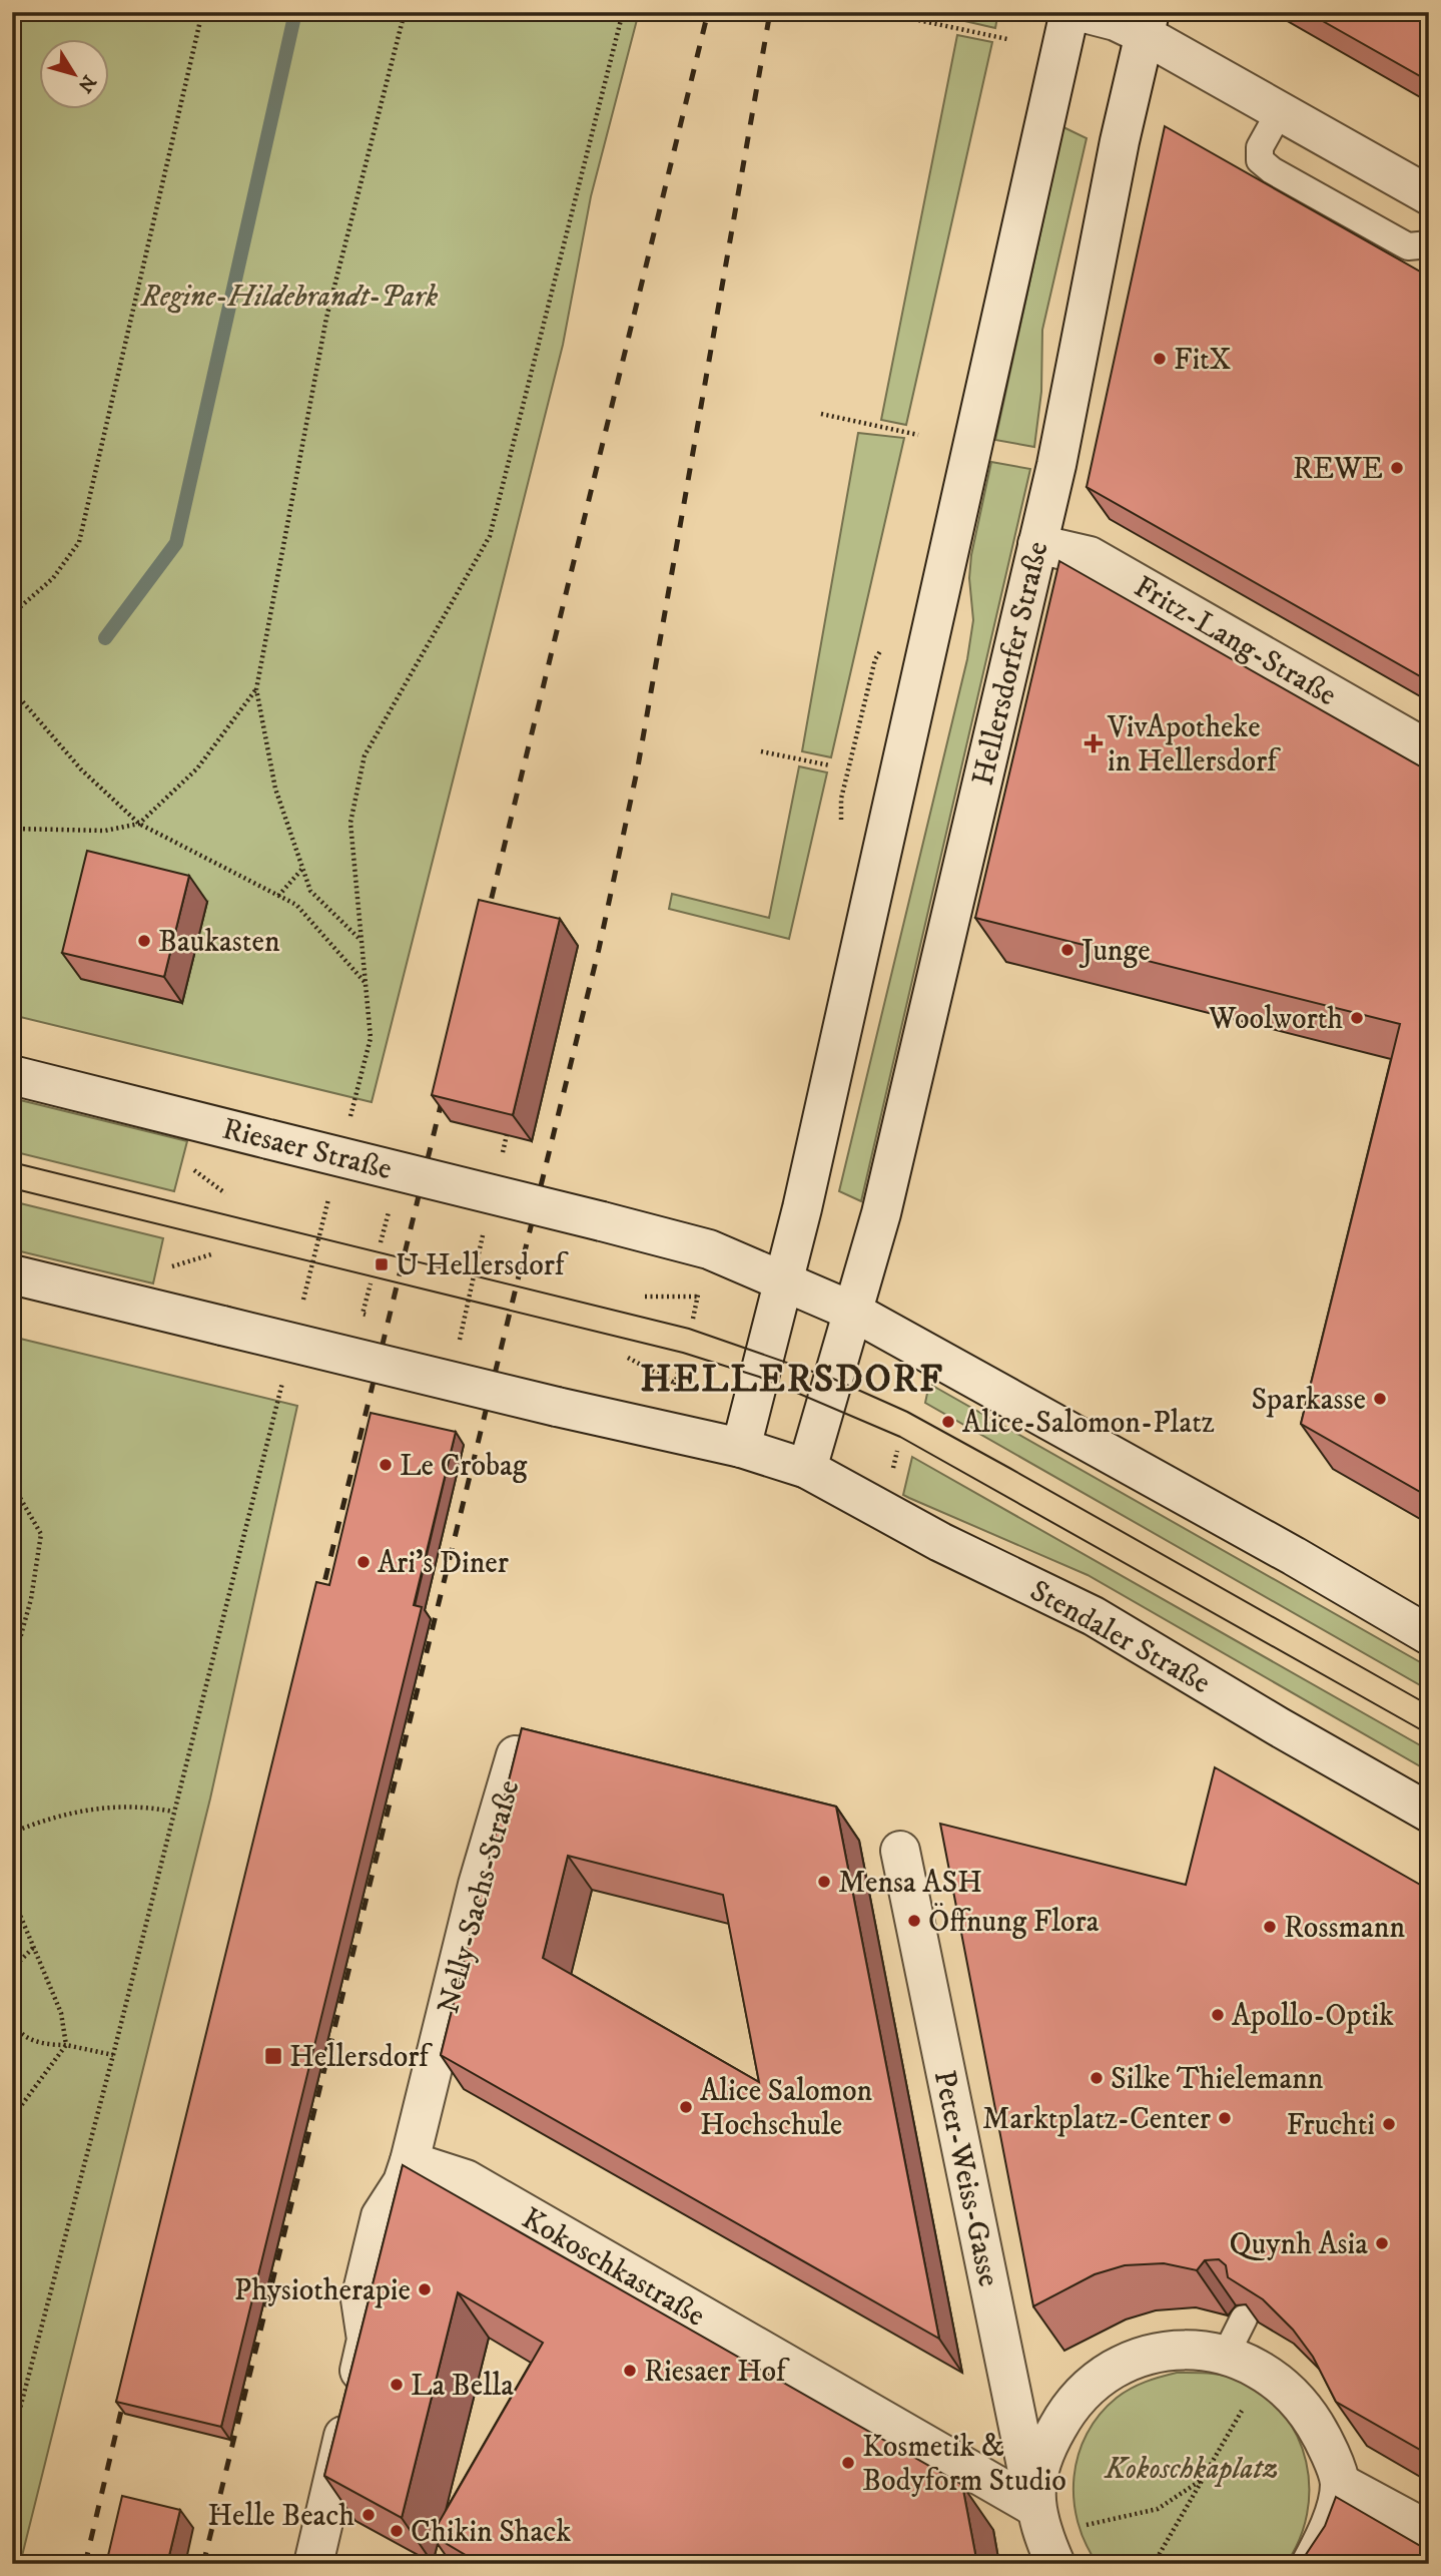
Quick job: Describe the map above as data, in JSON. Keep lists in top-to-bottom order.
{
  "streets": {
    "main road": [
      "Fritz-Lang-Straße",
      "Hellersdorfer Straße",
      "Riesaer Straße",
      "Stendaler Straße",
      "Nelly-Sachs-Straße",
      "Peter-Weiss-Gasse",
      "Kokoschkastraße"
    ]
  },
  "crossings": [
    ["Fritz-Lang-Straße", "Hellersdorfer Straße"],
    ["Nelly-Sachs-Straße", "Kokoschkastraße"],
    ["Peter-Weiss-Gasse", "Kokoschkastraße"]
  ],
  "districts": ["HELLERSDORF"],
  "parks": ["Regine-Hildebrandt-Park", "Kokoschkaplatz"],
  "places": {
    "other": [
      "FitX",
      "REWE",
      "Baukasten",
      "Junge",
      "Woolworth",
      "Sparkasse",
      "Alice-Salomon-Platz",
      "Le Crobag",
      "Ari's Diner",
      "Mensa ASH",
      "Öffnung Flora",
      "Rossmann",
      "Apollo-Optik",
      "Silke Thielemann",
      "Alice Salomon Hochschule",
      "Marktplatz-Center",
      "Fruchti",
      "Quynh Asia",
      "Physiotherapie",
      "Riesaer Hof",
      "La Bella",
      "Kosmetik & Bodyform Studio",
      "Helle Beach",
      "Chikin Shack"
    ],
    "health": ["VivApotheke in Hellersdorf"],
    "transit": ["U Hellersdorf", "Hellersdorf"]
  },
  "north": "bottom right"
}
